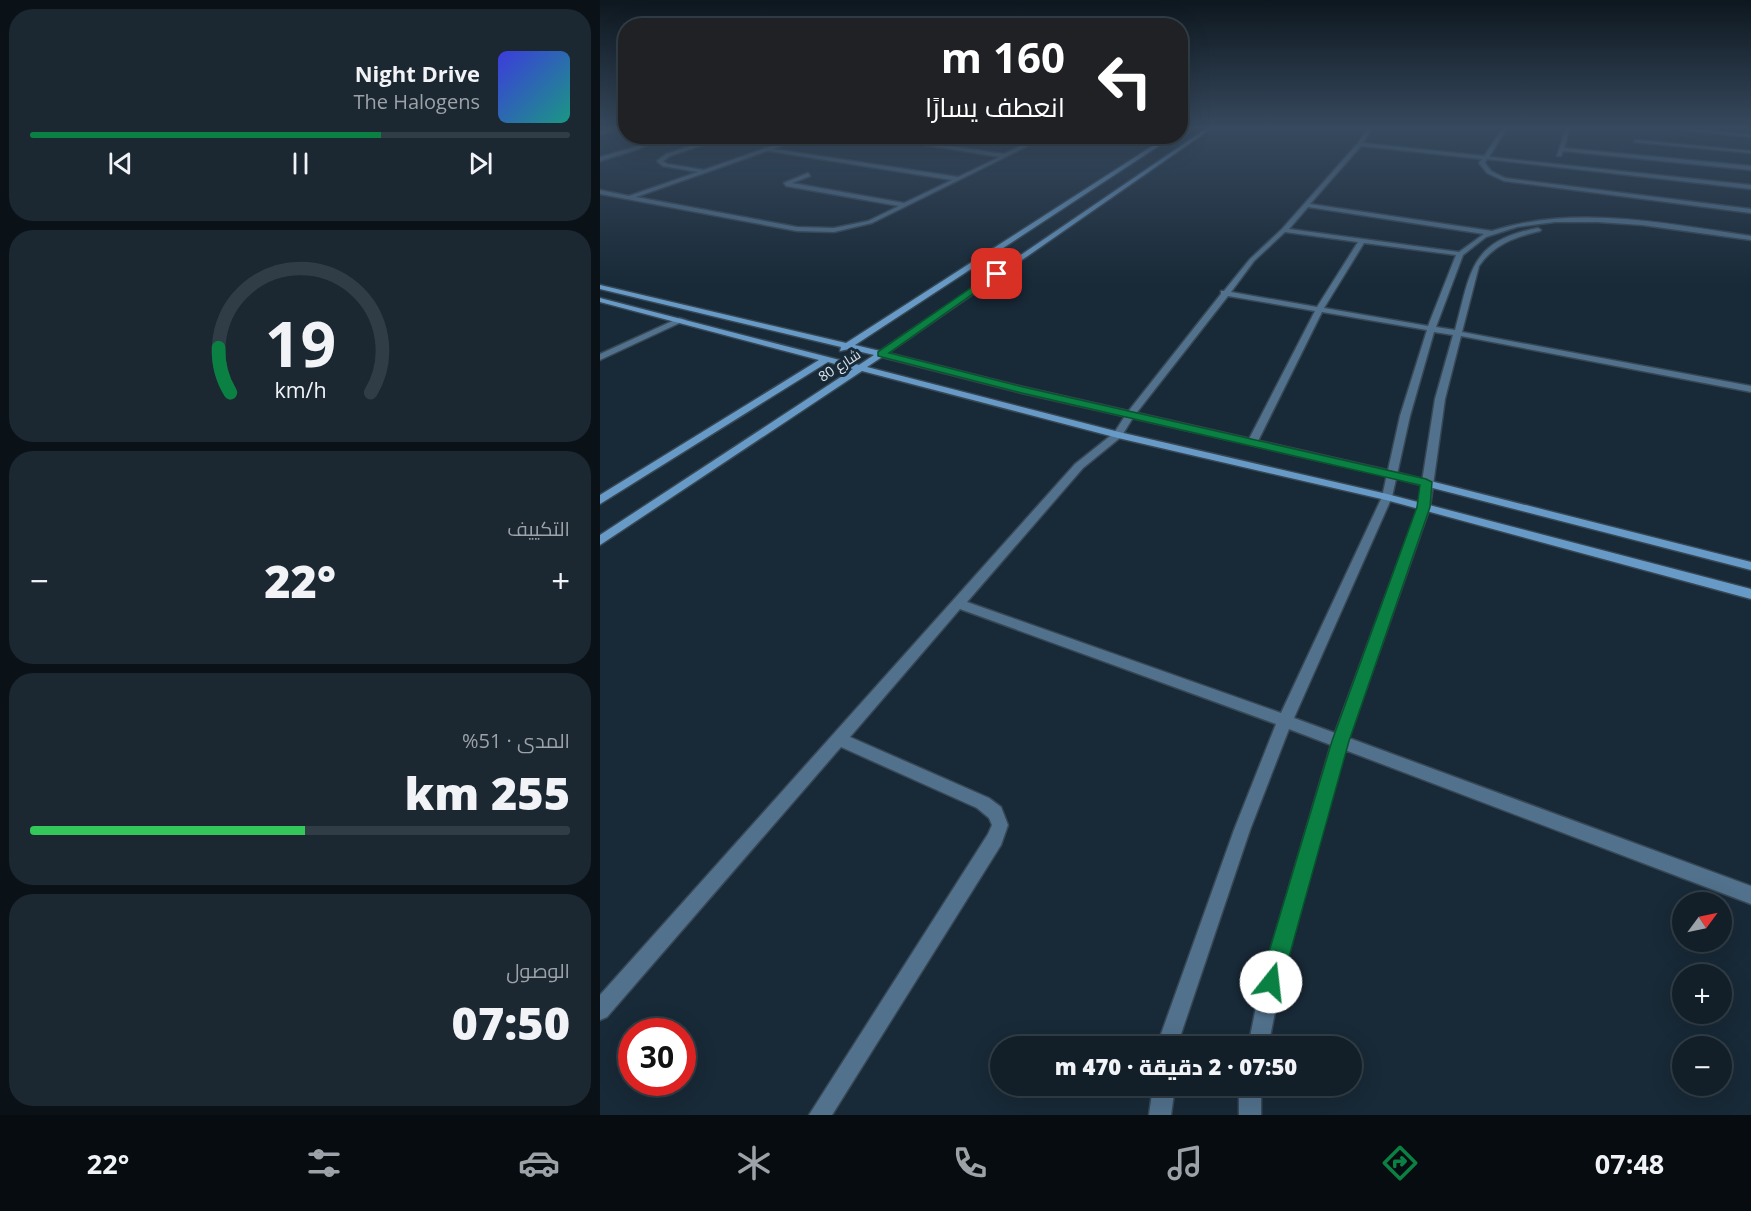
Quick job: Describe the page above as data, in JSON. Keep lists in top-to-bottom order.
{
  "streets": {
    "street": ["شارع 80"]
  },
  "north": "top right",
  "page": {
    "turn": ["160 m", "انعطف يسارًا"],
    "song": ["Night Drive", "The Halogens"],
    "tile": [
      "التكييف",
      ["المدى · 51%", "255 km"],
      ["الوصول", "07:50"]
    ],
    "heat": ["−", "22°", "+"],
    "map_buttons": ["+", "−"],
    "limit": "30",
    "trip": "07:50 · 2 دقيقة · 470 m",
    "tabs": ["07:48", "22°"],
    "gauge": ["19", "km/h"]
  }
}
